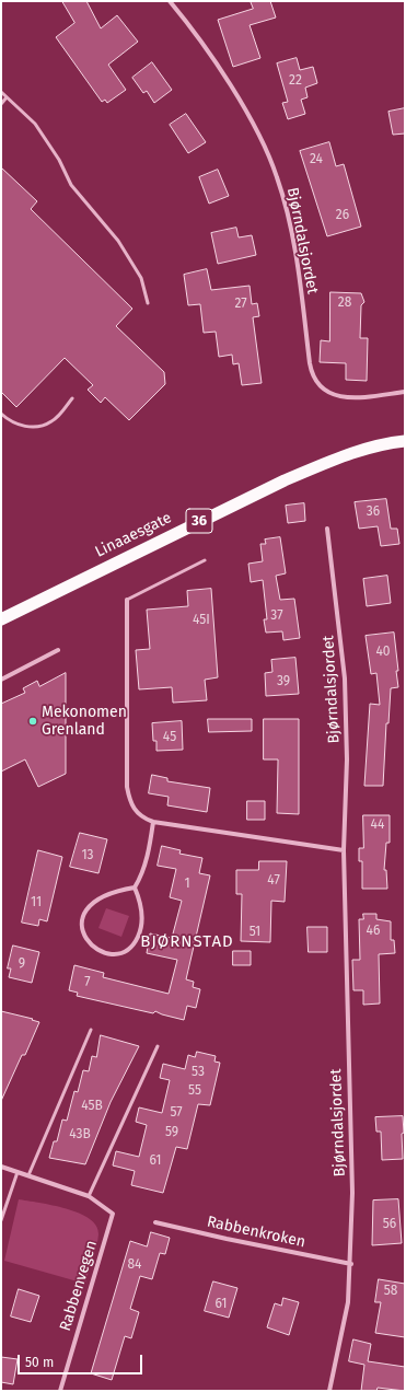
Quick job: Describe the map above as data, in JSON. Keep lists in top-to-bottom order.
{
  "streets": {
    "highway": ["36", "Linaaesgate"],
    "street": ["Bjørndalsjordet", "Rabbenkroken", "Rabbenvegen"]
  },
  "crossings": [
    ["Bjørndalsjordet", "Rabbenkroken"]
  ],
  "districts": ["BJØRNSTAD"],
  "places": ["Mekonomen Grenland"],
  "house_numbers": [
    "22",
    "24",
    "26",
    "28",
    "27",
    "36",
    "37",
    "45I",
    "40",
    "39",
    "45",
    "44",
    "13",
    "47",
    "1",
    "11",
    "46",
    "51",
    "9",
    "7",
    "53",
    "55",
    "45B",
    "57",
    "59",
    "43B",
    "61",
    "56",
    "84",
    "58",
    "61"
  ],
  "scale_bar": "50 m"
}
